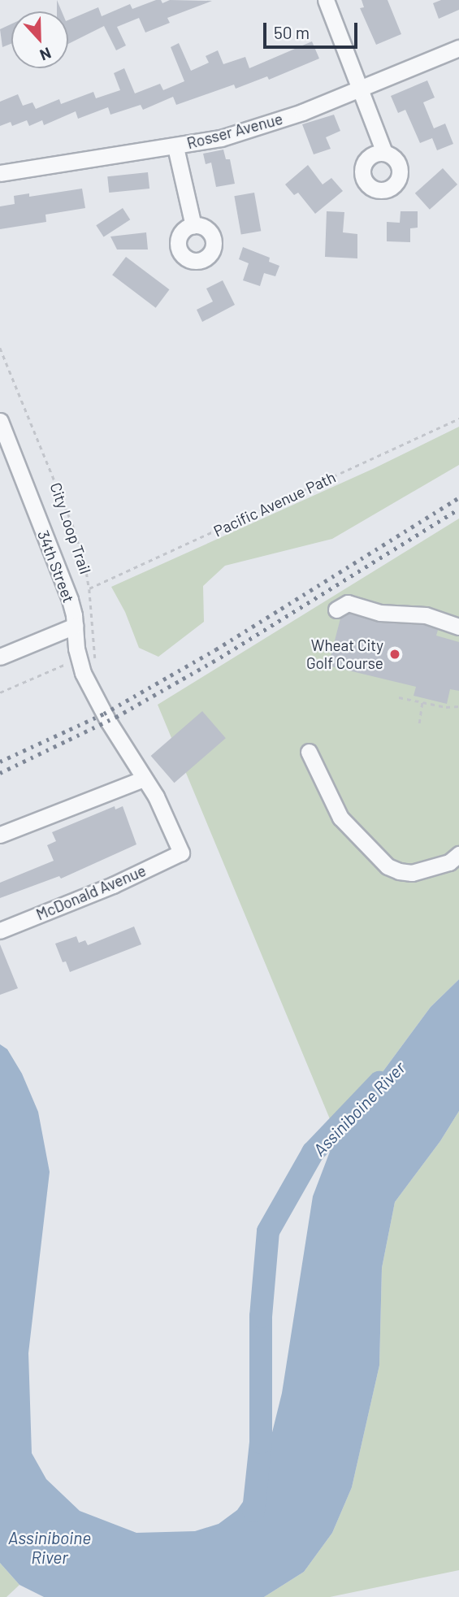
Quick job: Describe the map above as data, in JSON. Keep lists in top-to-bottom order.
{
  "streets": {
    "street": ["Rosser Avenue", "34th Street", "McDonald Avenue"],
    "path": ["Pacific Avenue Path", "City Loop Trail"]
  },
  "crossings": [
    ["Pacific Avenue Path", "City Loop Trail"],
    ["City Loop Trail", "34th Street"],
    ["34th Street", "McDonald Avenue"]
  ],
  "water": ["Assiniboine River"],
  "places": ["Wheat City Golf Course"],
  "scale_bar": "50 m",
  "north": "bottom"
}
